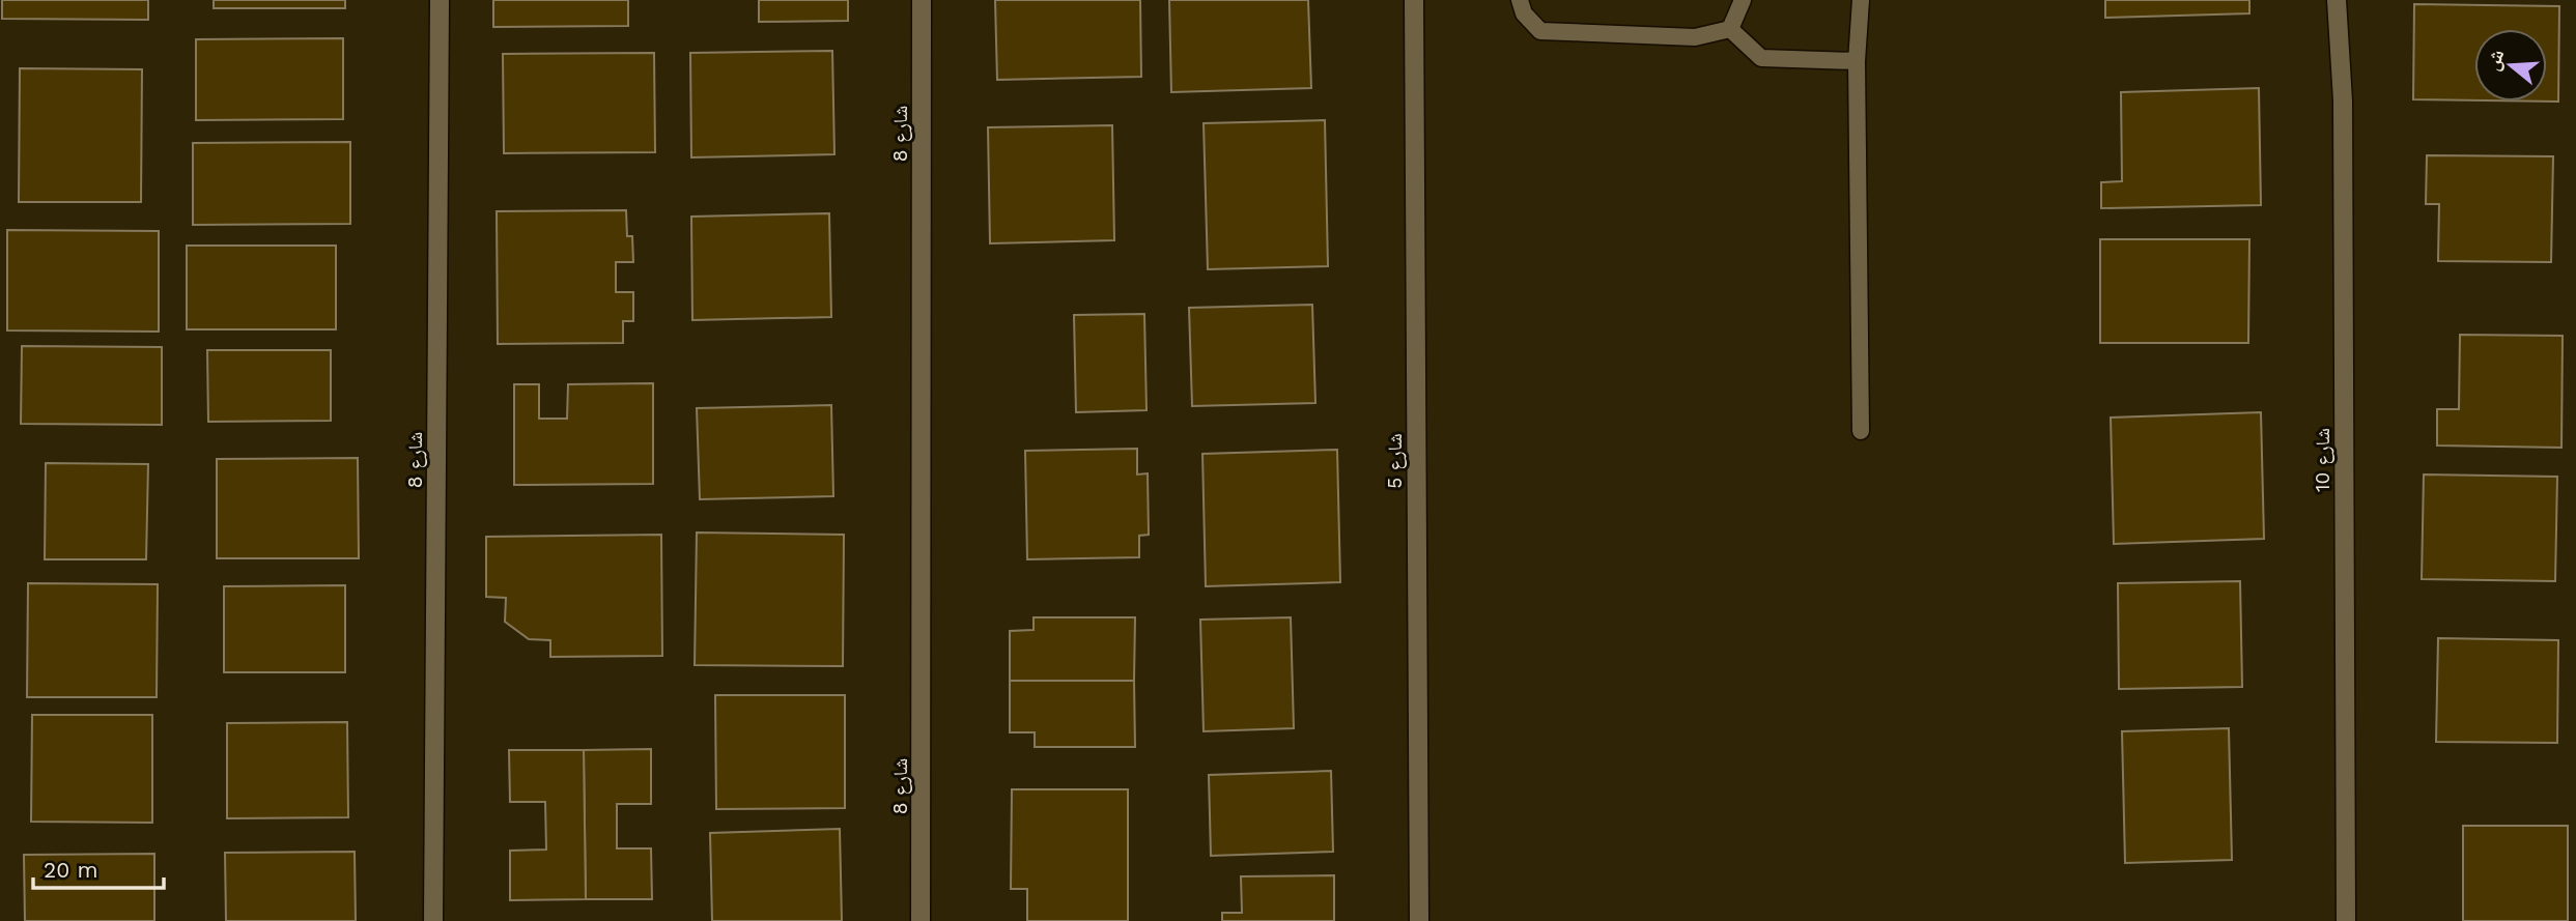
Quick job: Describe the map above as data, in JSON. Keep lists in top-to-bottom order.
{
  "streets": {
    "street": ["شارع 8", "شارع 10", "شارع 5"]
  },
  "scale_bar": "20 m",
  "north": "left"
}
